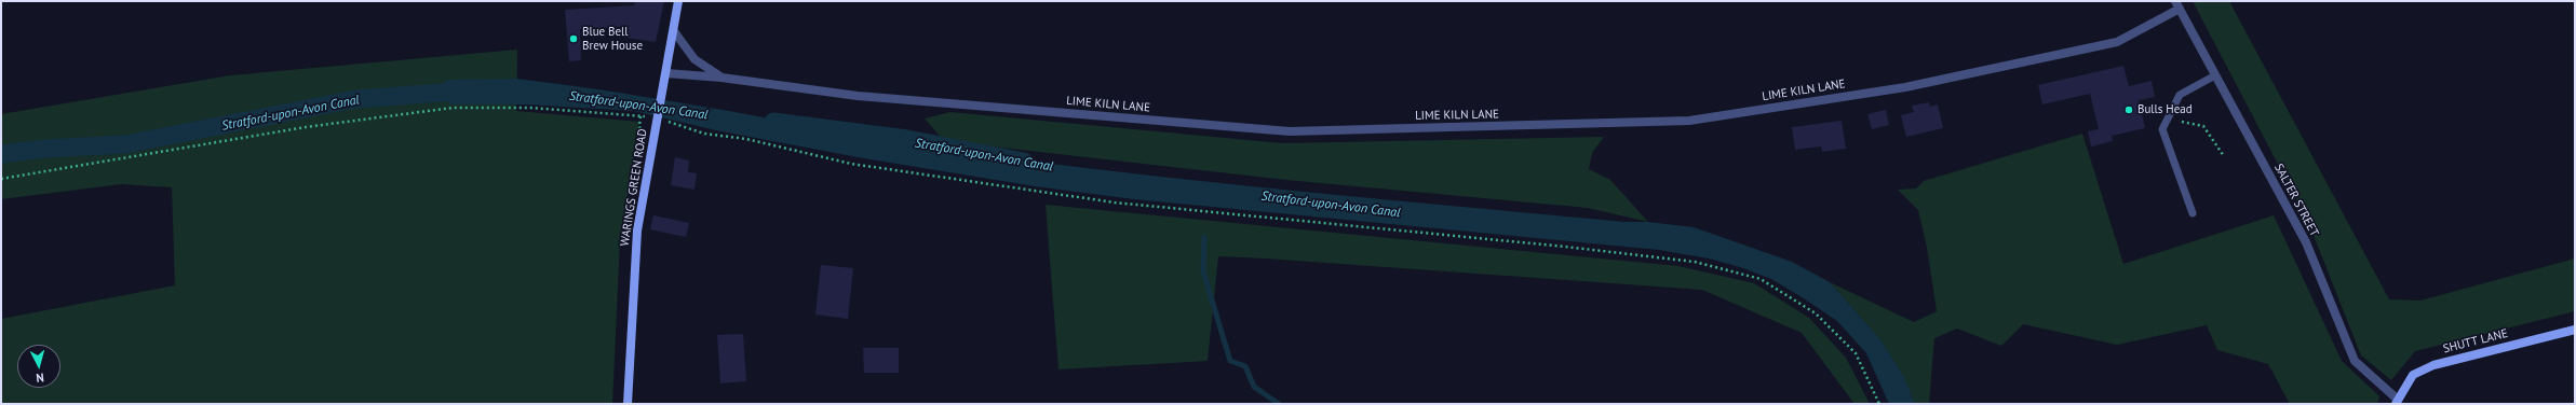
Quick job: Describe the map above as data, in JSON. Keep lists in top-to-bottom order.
{
  "streets": {
    "street": [
      "LIME KILN LANE",
      "WARINGS GREEN ROAD",
      "SALTER STREET",
      "SHUTT LANE"
    ]
  },
  "crossings": [
    ["LIME KILN LANE", "WARINGS GREEN ROAD"],
    ["LIME KILN LANE", "SALTER STREET"],
    ["SALTER STREET", "SHUTT LANE"]
  ],
  "water": ["Stratford-upon-Avon Canal"],
  "places": ["Blue Bell Brew House", "Bulls Head"],
  "north": "bottom"
}
